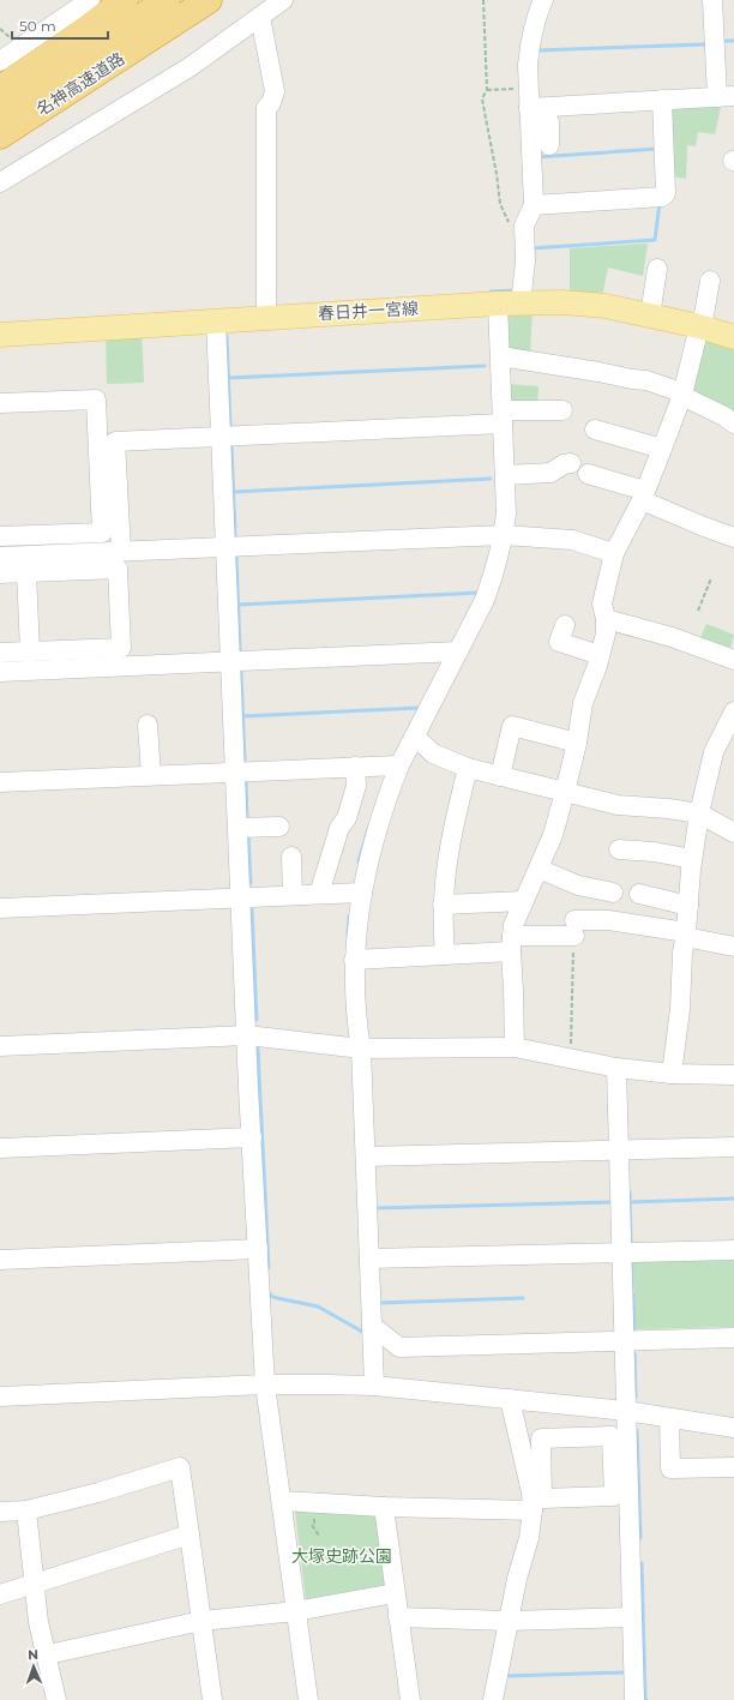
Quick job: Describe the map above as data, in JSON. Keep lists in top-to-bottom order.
{
  "streets": {
    "highway": ["名神高速道路"],
    "main road": ["春日井一宮線"]
  },
  "parks": ["大塚史跡公園"],
  "scale_bar": "50 m",
  "north": "top"
}
